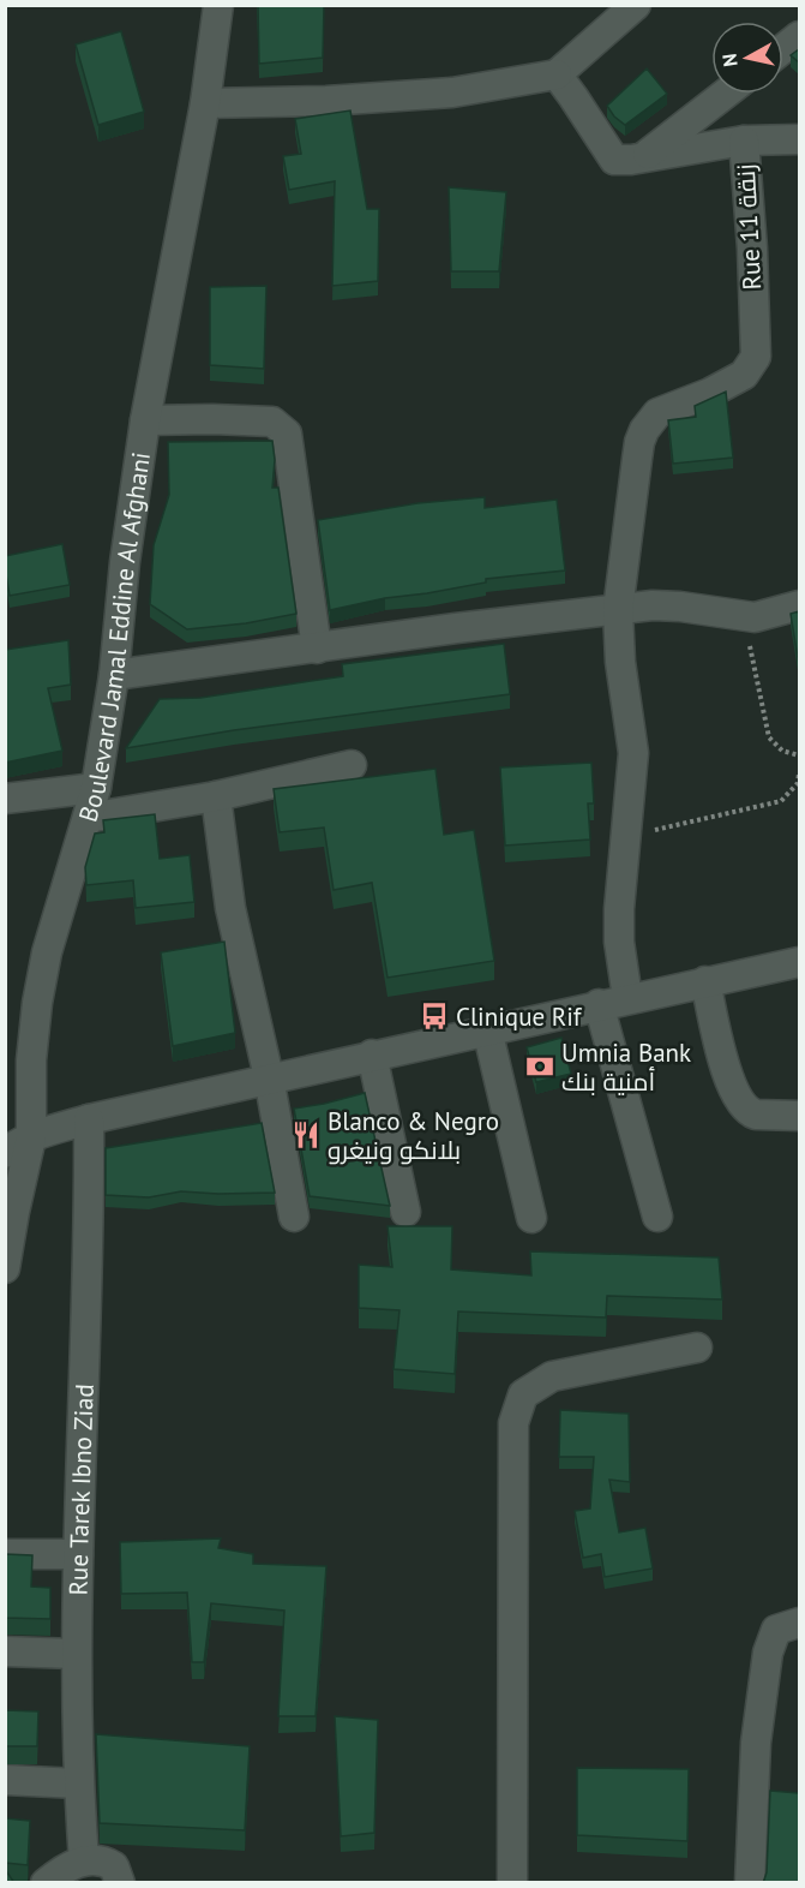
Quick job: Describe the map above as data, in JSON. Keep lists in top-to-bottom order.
{
  "streets": {
    "street": ["Rue 11 زنقة", "Boulevard Jamal Eddine Al Afghani", "Rue Tarek Ibno Ziad"]
  },
  "places": {
    "bus stop": ["Clinique Rif"],
    "bank": ["Umnia Bank أمنية بنك"],
    "restaurant": ["Blanco & Negro بلانكو ونيغرو"]
  },
  "north": "left"
}
